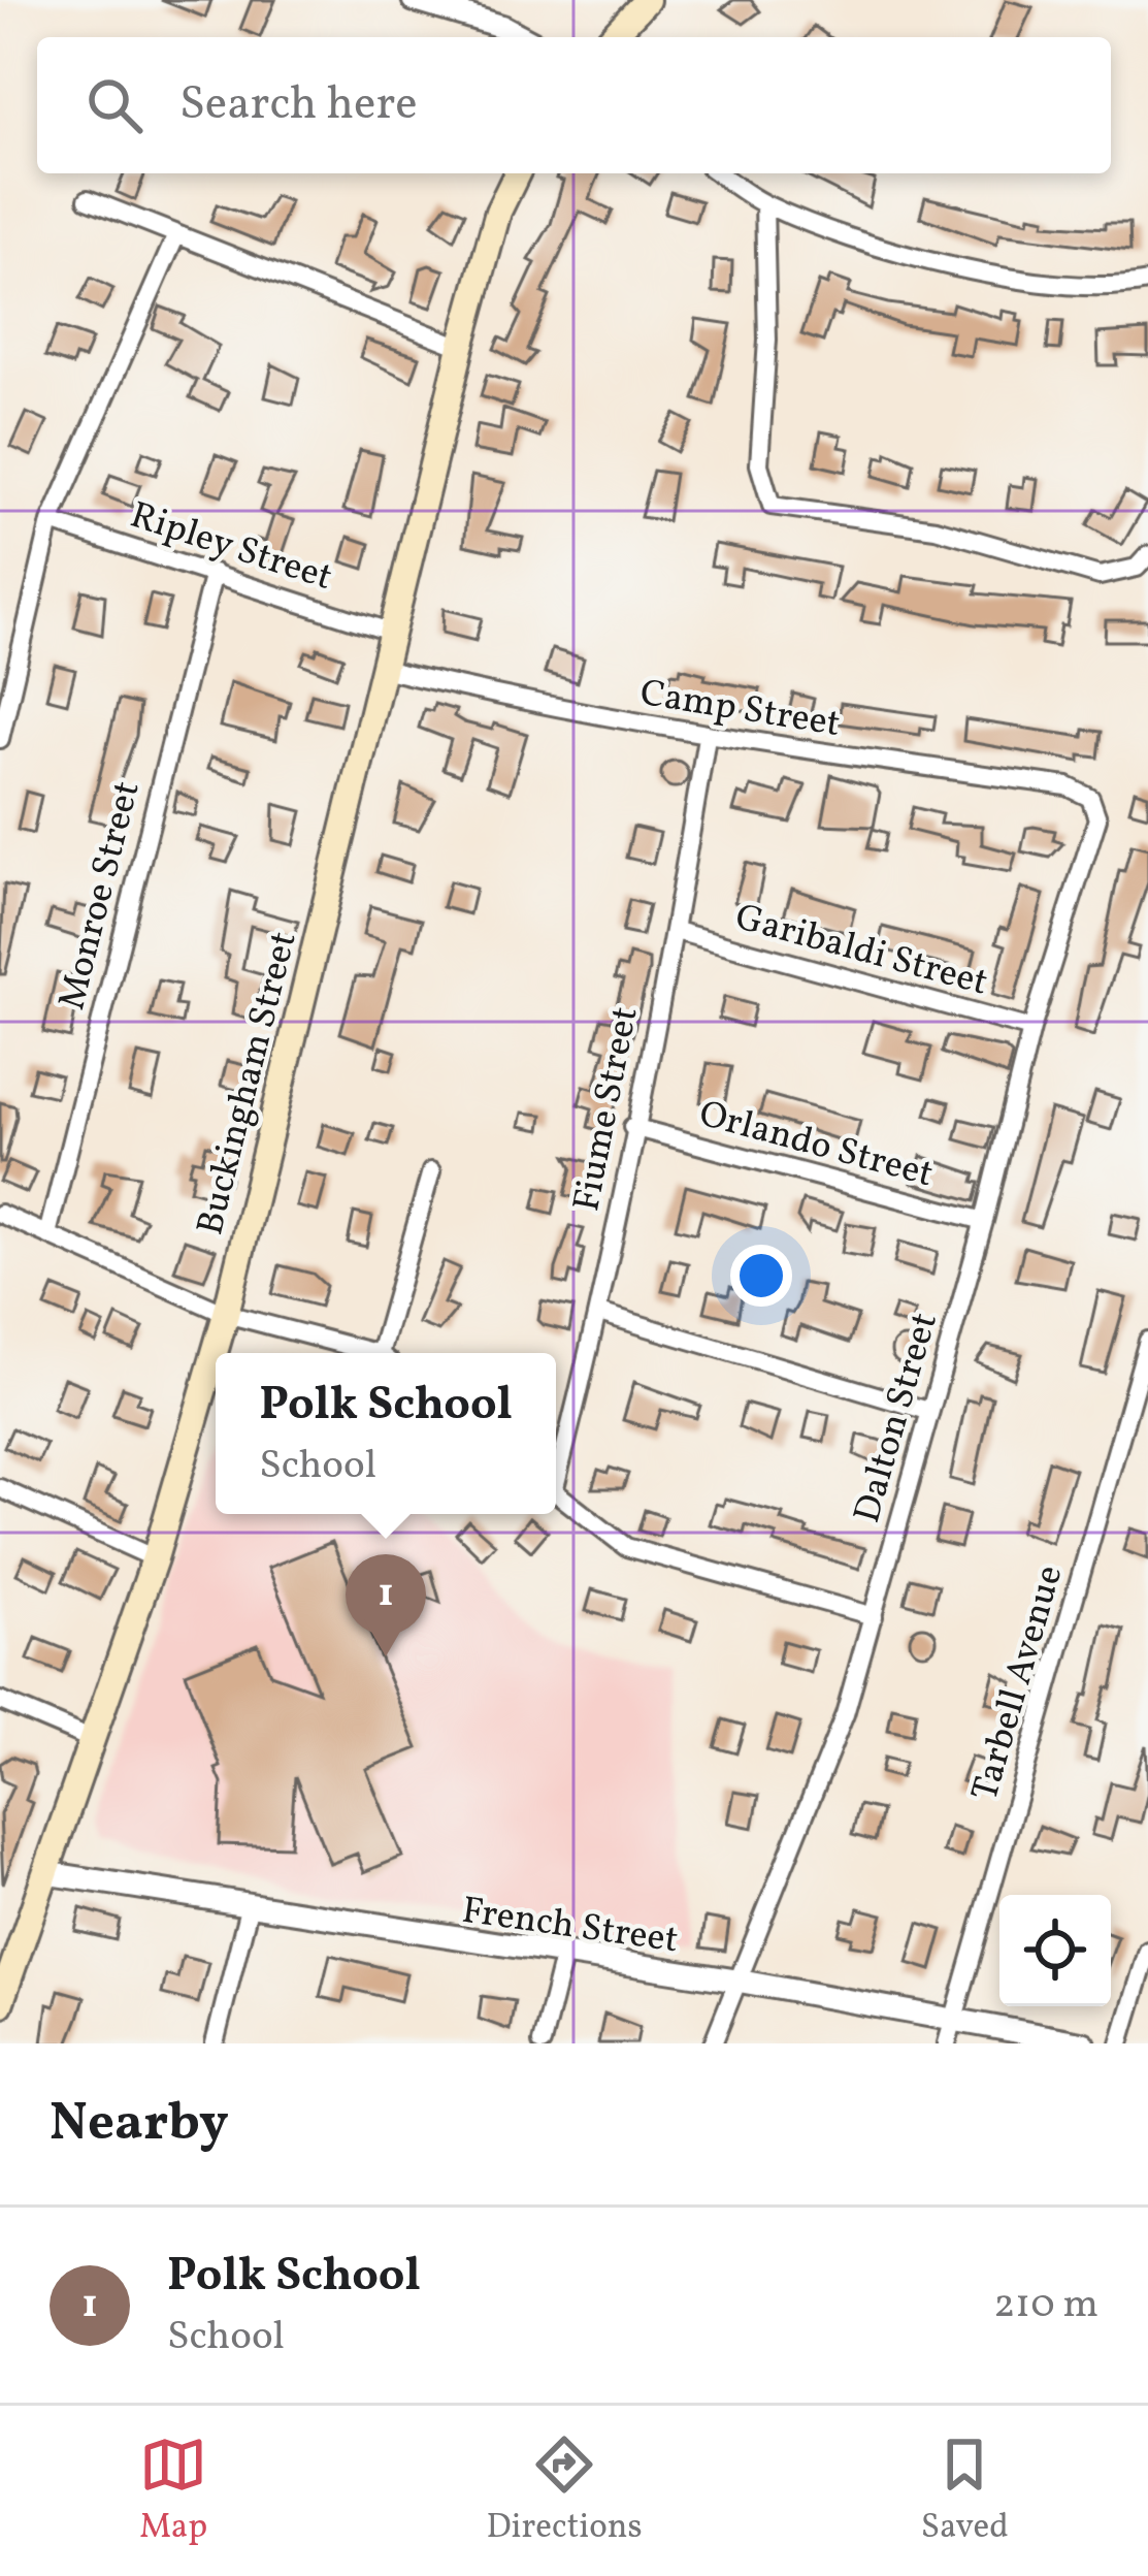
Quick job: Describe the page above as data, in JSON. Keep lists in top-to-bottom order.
{
  "streets": {
    "main road": ["Buckingham Street"],
    "street": [
      "Ripley Street",
      "Camp Street",
      "Monroe Street",
      "Garibaldi Street",
      "Fiume Street",
      "Orlando Street",
      "Dalton Street",
      "Tarbell Avenue",
      "French Street"
    ]
  },
  "crossings": [
    ["Ripley Street", "Monroe Street"],
    ["Ripley Street", "Buckingham Street"],
    ["Camp Street", "Buckingham Street"],
    ["Camp Street", "Fiume Street"],
    ["Camp Street", "Dalton Street"],
    ["Garibaldi Street", "Fiume Street"],
    ["Garibaldi Street", "Dalton Street"],
    ["Buckingham Street", "French Street"],
    ["Fiume Street", "Orlando Street"],
    ["Orlando Street", "Dalton Street"],
    ["Dalton Street", "French Street"],
    ["Tarbell Avenue", "French Street"]
  ],
  "page": {
    "search": "Search here",
    "popup": ["Polk School", "School"],
    "pins": "1",
    "heading": "Nearby",
    "list": [
      {
        "mark": "1",
        "name": "Polk School",
        "note": "School",
        "value": "210 m"
      }
    ],
    "nav": ["Map", "Directions", "Saved"]
  }
}
